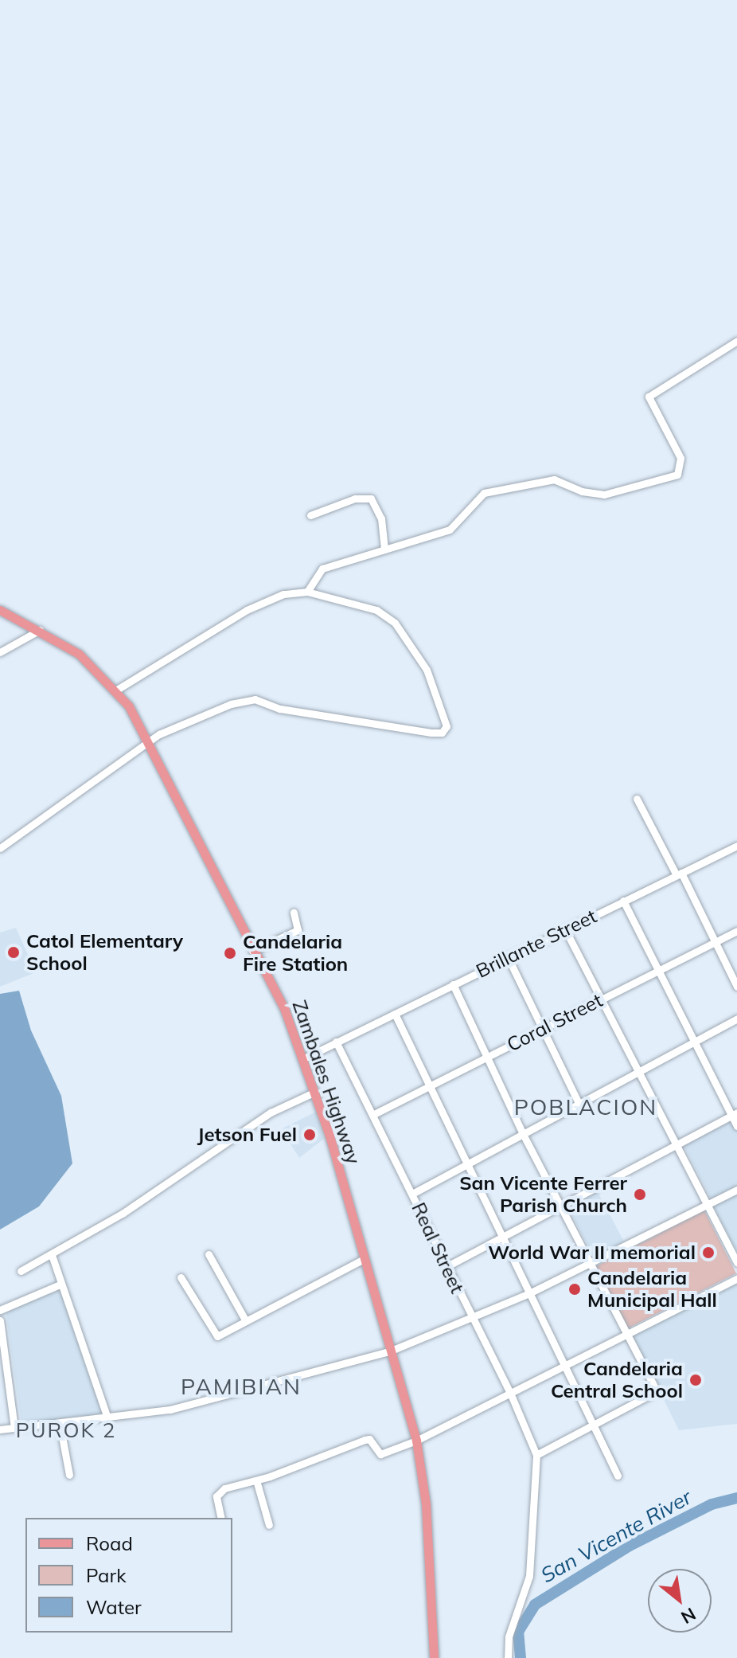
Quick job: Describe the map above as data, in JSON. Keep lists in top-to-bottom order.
{
  "streets": {
    "main road": ["Zambales Highway"],
    "street": ["Brillante Street", "Coral Street", "Real Street"]
  },
  "crossings": [
    ["Brillante Street", "Zambales Highway"],
    ["Brillante Street", "Real Street"],
    ["Coral Street", "Real Street"]
  ],
  "districts": ["POBLACION", "PAMIBIAN", "PUROK 2"],
  "water": ["San Vicente River"],
  "places": [
    "Catol Elementary School",
    "Candelaria Fire Station",
    "Jetson Fuel",
    "San Vicente Ferrer Parish Church",
    "World War II memorial",
    "Candelaria Municipal Hall",
    "Candelaria Central School"
  ],
  "legend": ["Road", "Park", "Water"],
  "north": "bottom right"
}
